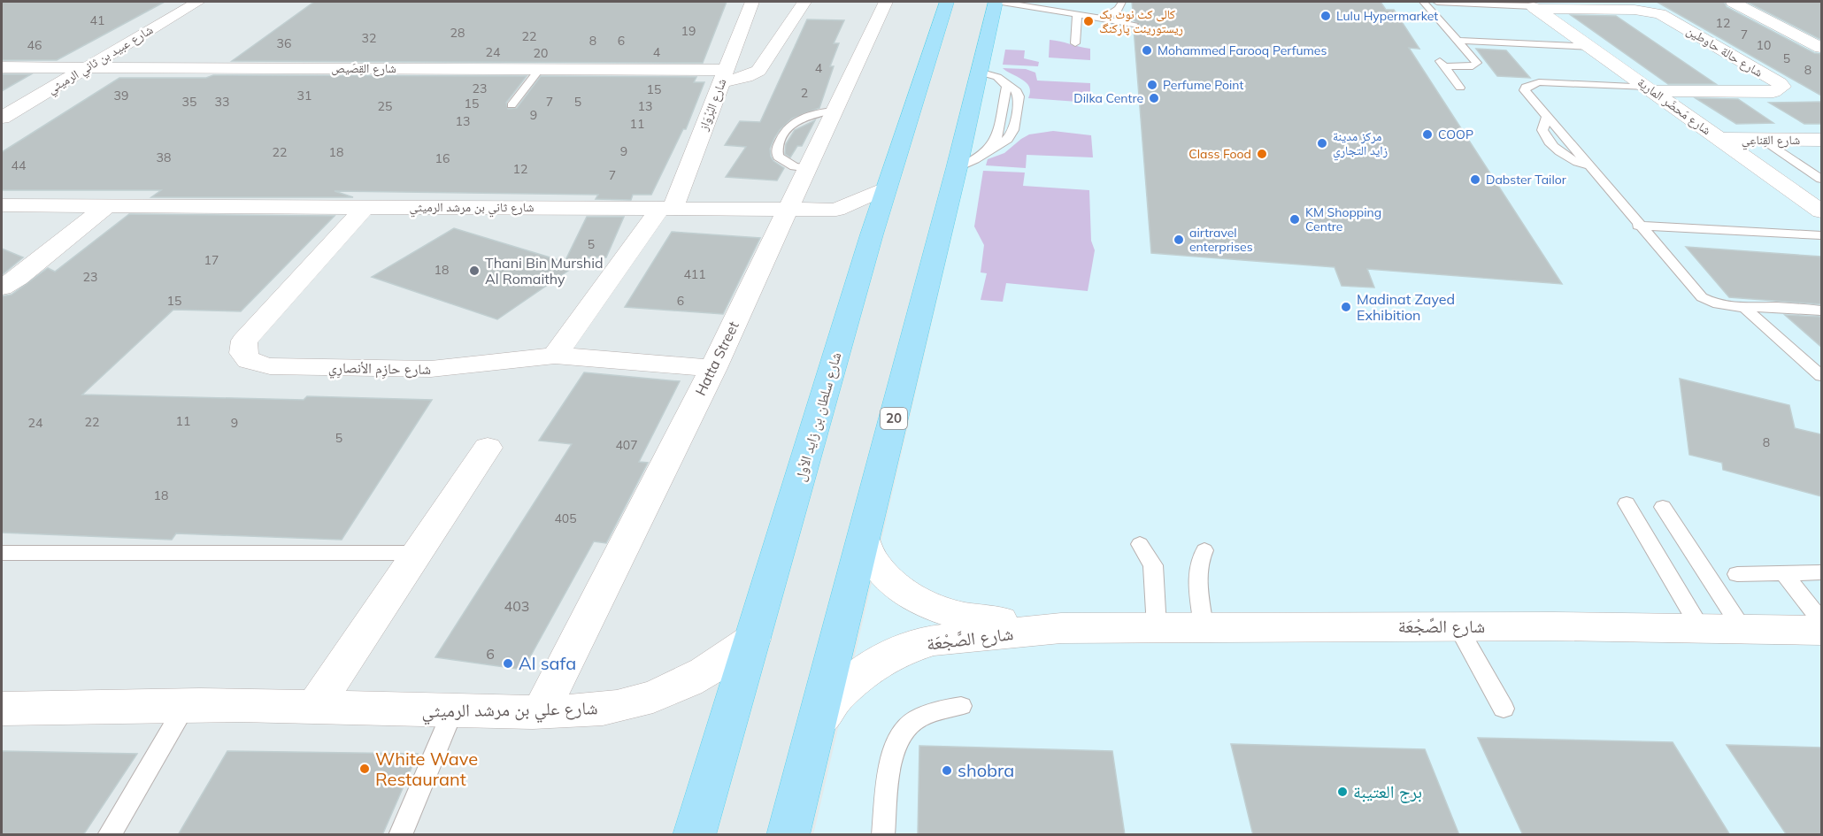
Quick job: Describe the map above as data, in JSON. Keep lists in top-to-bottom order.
{
  "streets": {
    "main road": ["شارع سلطان بن زايد الأول", "20"],
    "street": [
      "شارع حالة حاوطين",
      "شارع عبيد بن ثاني الرميثي",
      "شارع القِصَيص",
      "شارع البُرْوَاز",
      "شارع مَحضَر المارية",
      "شارع القِناعِي",
      "شارع ثاني بن مرشد الرميثي",
      "Hatta Street",
      "شارع حازِم الأنصارِي",
      "شارع الصَّجْعَة",
      "شارع علي بن مرشد الرميثي"
    ]
  },
  "crossings": [
    ["شارع حالة حاوطين", "شارع مَحضَر المارية"],
    ["شارع عبيد بن ثاني الرميثي", "شارع القِصَيص"],
    ["شارع القِصَيص", "شارع البُرْوَاز"],
    ["شارع البُرْوَاز", "شارع ثاني بن مرشد الرميثي"],
    ["شارع البُرْوَاز", "شارع حازِم الأنصارِي"],
    ["شارع مَحضَر المارية", "شارع القِناعِي"],
    ["شارع ثاني بن مرشد الرميثي", "Hatta Street"],
    ["شارع ثاني بن مرشد الرميثي", "شارع حازِم الأنصارِي"],
    ["شارع ثاني بن مرشد الرميثي", "شارع سلطان بن زايد الأول"],
    ["Hatta Street", "شارع حازِم الأنصارِي"],
    ["Hatta Street", "شارع علي بن مرشد الرميثي"],
    ["شارع سلطان بن زايد الأول", "شارع علي بن مرشد الرميثي"],
    ["20", "شارع الصَّجْعَة"]
  ],
  "places": [
    "Lulu Hypermarket",
    "کالی کٹ نوٹ بک ریستورینت پارکنگ",
    "Mohammed Farooq Perfumes",
    "Perfume Point",
    "Dilka Centre",
    "COOP",
    "مركز مدينة زايد التجاري",
    "Class Food",
    "Dabster Tailor",
    "KM Shopping Centre",
    "airtravel enterprises",
    "Thani Bin Murshid Al Romaithy",
    "Madinat Zayed Exhibition",
    "Al safa",
    "White Wave Restaurant",
    "shobra",
    "برج العتيبة"
  ],
  "house_numbers": [
    "41",
    "12",
    "19",
    "28",
    "7",
    "22",
    "32",
    "8",
    "6",
    "36",
    "46",
    "10",
    "24",
    "4",
    "20",
    "5",
    "4",
    "8",
    "23",
    "15",
    "2",
    "39",
    "31",
    "35",
    "33",
    "7",
    "5",
    "15",
    "25",
    "13",
    "9",
    "13",
    "11",
    "9",
    "22",
    "18",
    "38",
    "16",
    "44",
    "12",
    "7",
    "5",
    "17",
    "18",
    "411",
    "23",
    "15",
    "6",
    "11",
    "22",
    "24",
    "9",
    "5",
    "8",
    "407",
    "18",
    "405",
    "403",
    "6"
  ]
}
